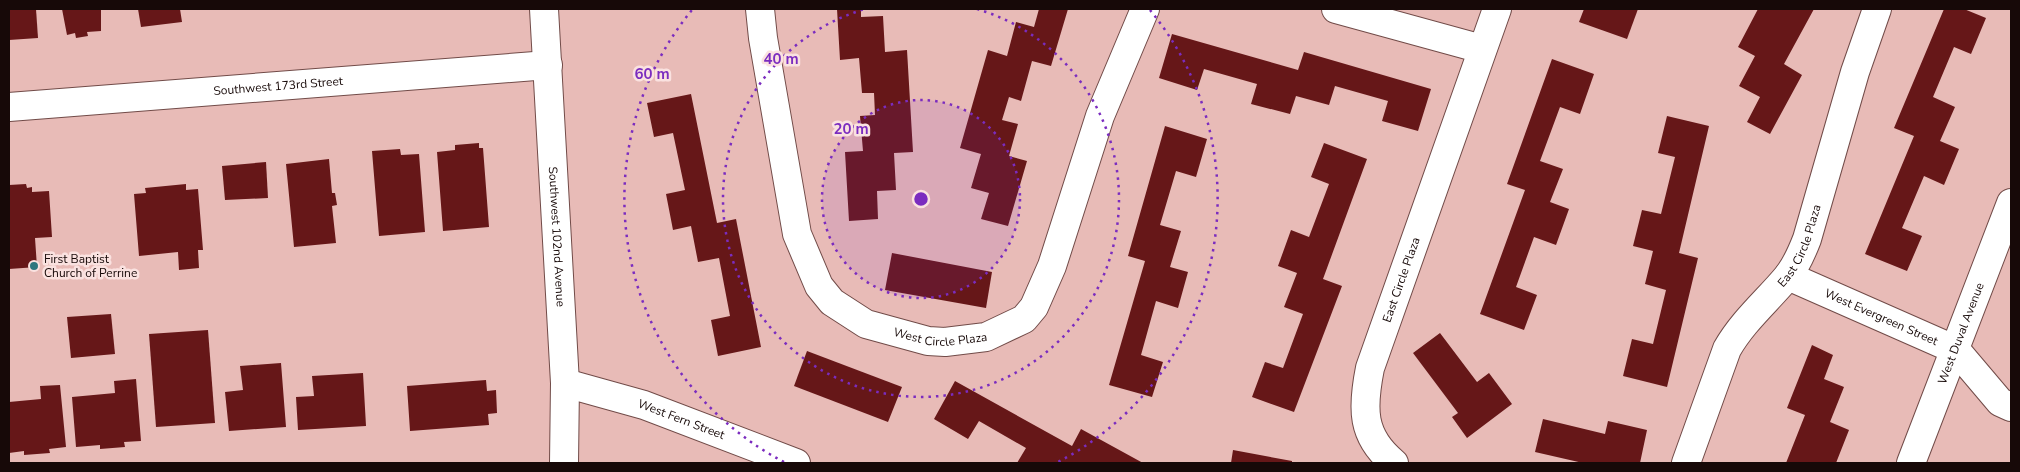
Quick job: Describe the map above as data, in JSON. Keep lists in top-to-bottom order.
{
  "streets": {
    "street": [
      "Southwest 173rd Street",
      "Southwest 102nd Avenue",
      "East Circle Plaza",
      "West Evergreen Street",
      "West Circle Plaza",
      "West Duval Avenue",
      "West Fern Street"
    ]
  },
  "crossings": [
    ["Southwest 173rd Street", "Southwest 102nd Avenue"],
    ["Southwest 102nd Avenue", "West Fern Street"],
    ["East Circle Plaza", "West Evergreen Street"],
    ["West Evergreen Street", "West Duval Avenue"]
  ],
  "places": ["First Baptist Church of Perrine"],
  "rings": ["40 m", "60 m", "20 m"]
}
